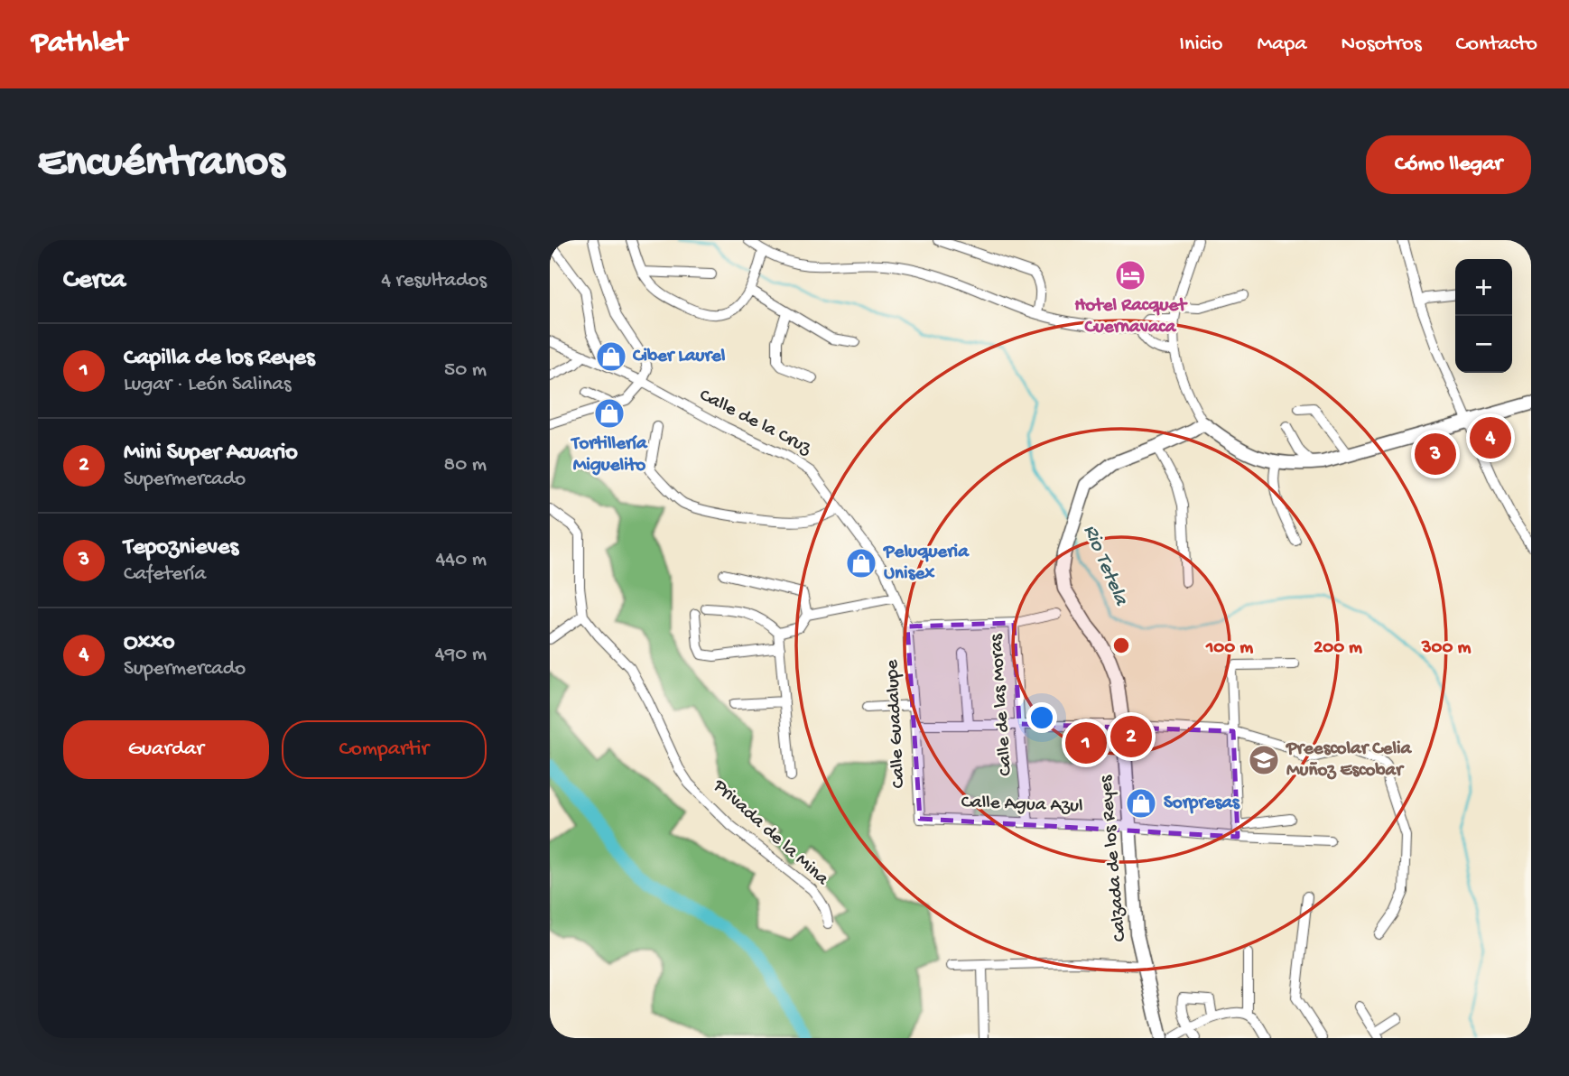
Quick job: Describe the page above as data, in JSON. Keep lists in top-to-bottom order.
{
  "streets": {
    "street": [
      "Calle de la Cruz",
      "Calle de las Moras",
      "Calle Guadalupe",
      "Calle Agua Azul",
      "Privada de la Mina",
      "Calzada de los Reyes"
    ]
  },
  "crossings": [
    ["Calle de la Cruz", "Calle Guadalupe"],
    ["Calle de las Moras", "Calle Agua Azul"],
    ["Calle Guadalupe", "Calle Agua Azul"],
    ["Calle Agua Azul", "Calzada de los Reyes"]
  ],
  "water": ["Rio Tetela"],
  "places": {
    "hotel": ["Hotel Racquet Cuernavaca"],
    "shop": [
      "Ciber Laurel",
      "Tortillería Miguelito",
      "Peluqueria Unisex",
      "Sorpresas"
    ],
    "school or university": ["Preescolar Celia Muñoz Escobar"]
  },
  "page": {
    "header": "Pathlet",
    "nav": [
      "Inicio",
      "Mapa",
      "Nosotros",
      "Contacto"
    ],
    "buttons": [
      "Cómo llegar",
      ["Guardar", "Compartir"]
    ],
    "title": "Encuéntranos",
    "heading": ["Cerca", "4 resultados"],
    "map_buttons": ["+", "−"],
    "list": [
      {
        "mark": "1",
        "name": "Capilla de los Reyes",
        "note": "Lugar · León Salinas",
        "value": "50 m"
      },
      {
        "mark": "2",
        "name": "Mini Super Acuario",
        "note": "Supermercado",
        "value": "80 m"
      },
      {
        "mark": "3",
        "name": "Tepoznieves",
        "note": "Cafetería",
        "value": "440 m"
      },
      {
        "mark": "4",
        "name": "Oxxo",
        "note": "Supermercado",
        "value": "490 m"
      }
    ],
    "pins": [
      "4",
      "3",
      "2",
      "1"
    ]
  },
  "rings": ["100 m", "200 m", "300 m"]
}
